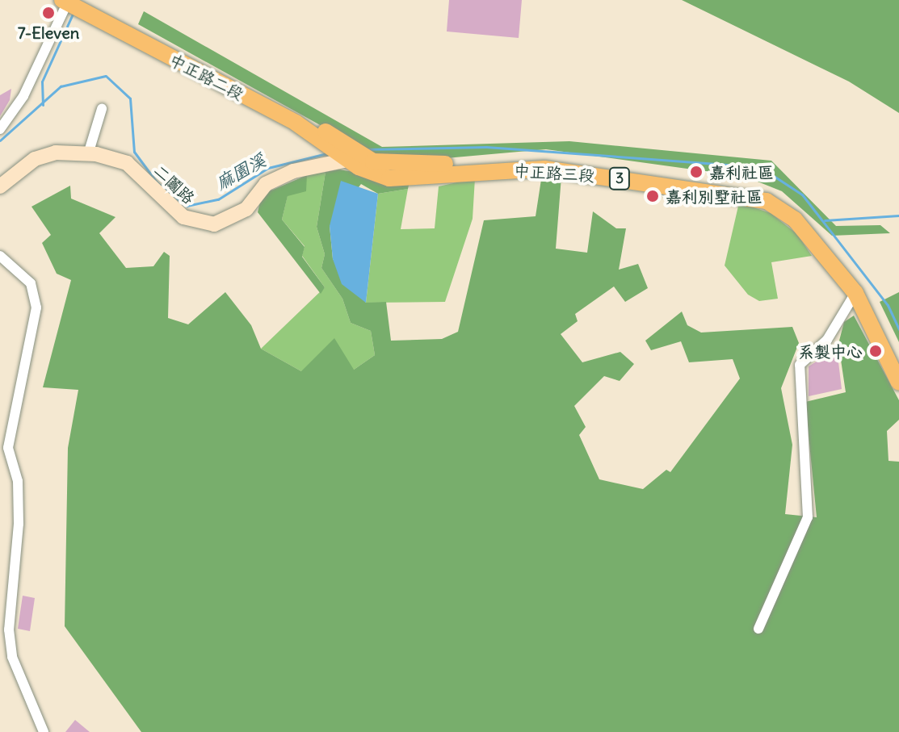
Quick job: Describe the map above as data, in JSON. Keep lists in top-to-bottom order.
{
  "streets": {
    "main road": ["中正路二段", "中正路三段", "3"],
    "street": ["二鬮路"]
  },
  "crossings": [
    ["中正路二段", "中正路三段"],
    ["中正路二段", "二鬮路"],
    ["中正路三段", "二鬮路"]
  ],
  "water": ["麻園溪"],
  "places": [
    "7-Eleven",
    "嘉利社區",
    "嘉利別墅社區",
    "系製中心"
  ]
}
